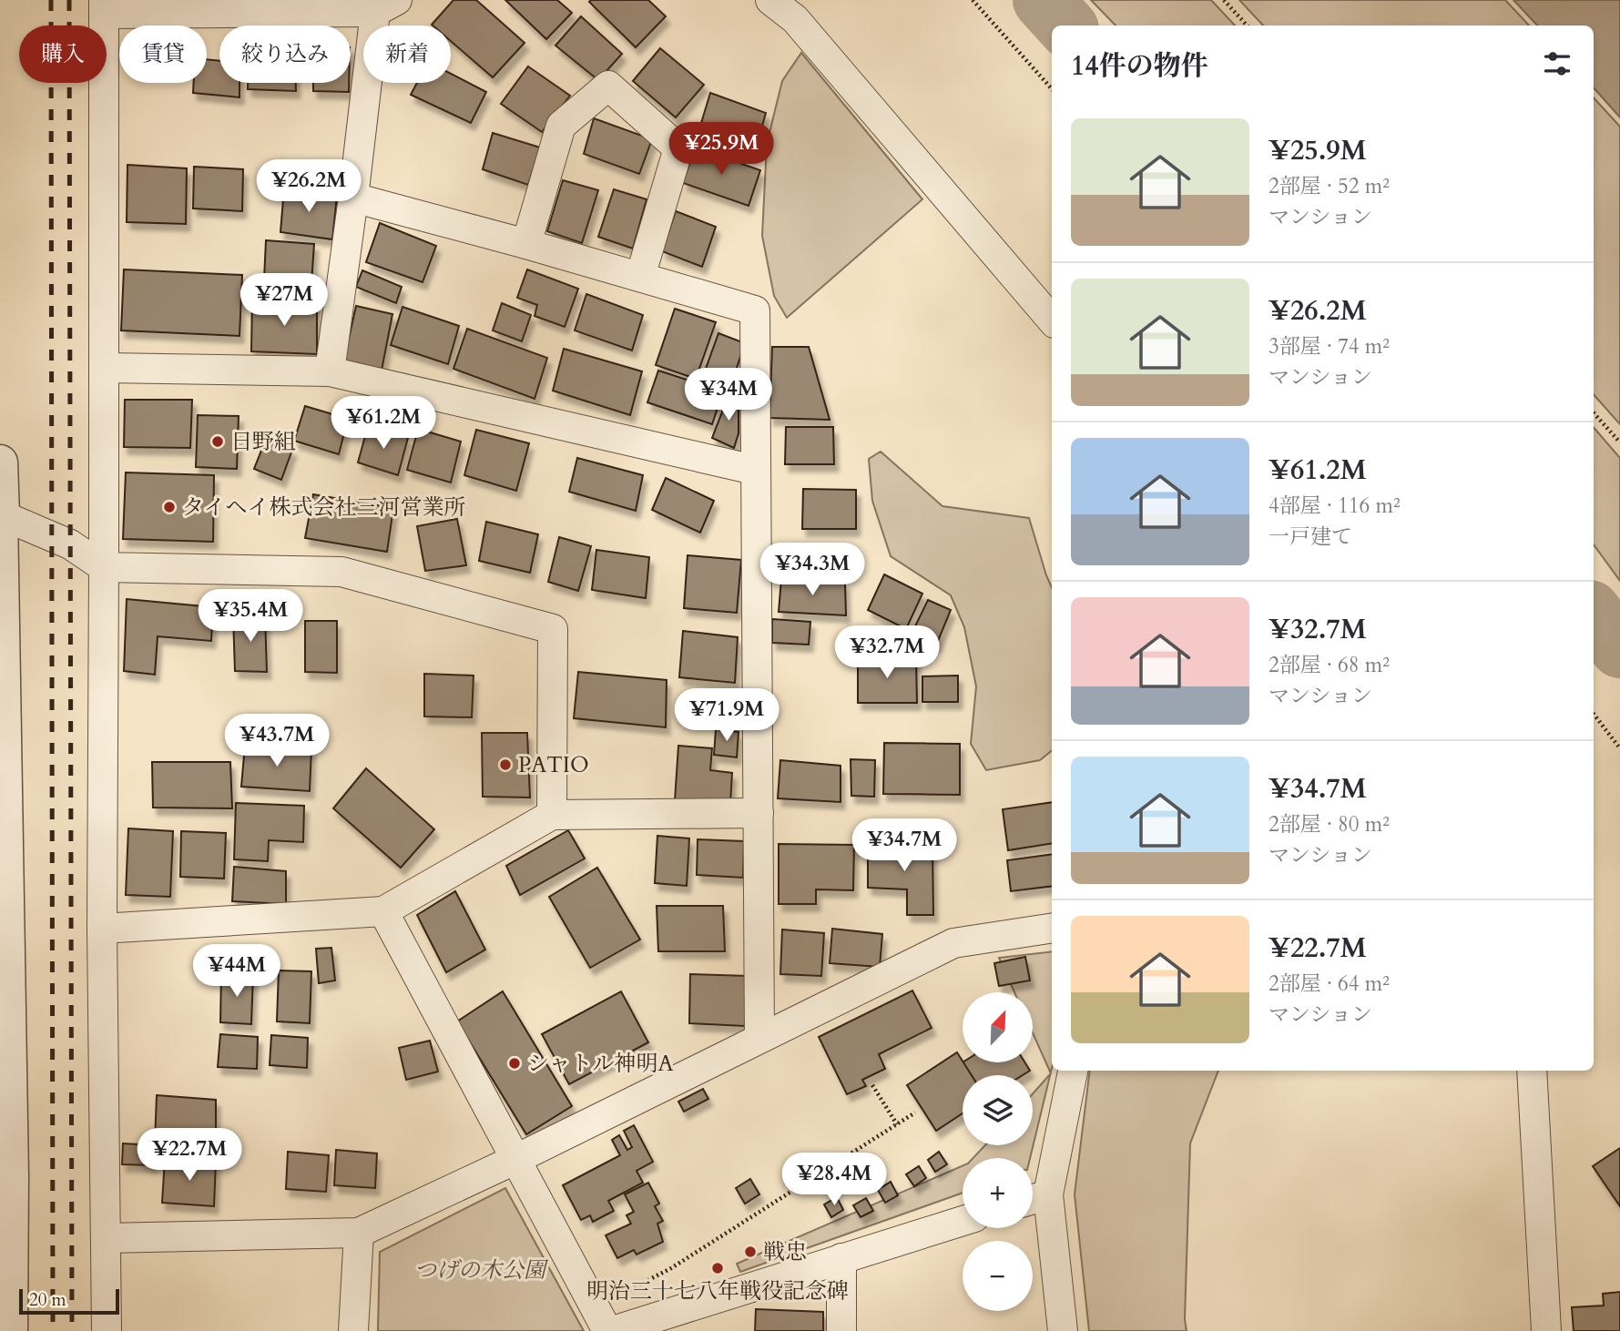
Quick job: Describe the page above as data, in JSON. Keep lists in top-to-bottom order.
{
  "parks": ["つげの木公園"],
  "places": [
    "日野組",
    "タイヘイ株式会社三河営業所",
    "PATIO",
    "シャトル神明A",
    "戦忠",
    "明治三十七八年戦役記念碑"
  ],
  "scale_bar": "20 m",
  "north": "top right",
  "page": {
    "chip": [
      "購入",
      "賃貸",
      "絞り込み",
      "新着"
    ],
    "heading": "14件の物件",
    "list": [
      {
        "name": "¥25.9M",
        "note": "2部屋 · 52 m² · マンション"
      },
      {
        "name": "¥26.2M",
        "note": "3部屋 · 74 m² · マンション"
      },
      {
        "name": "¥61.2M",
        "note": "4部屋 · 116 m² · 一戸建て"
      },
      {
        "name": "¥32.7M",
        "note": "2部屋 · 68 m² · マンション"
      },
      {
        "name": "¥34.7M",
        "note": "2部屋 · 80 m² · マンション"
      },
      {
        "name": "¥22.7M",
        "note": "2部屋 · 64 m² · マンション"
      }
    ],
    "price": [
      "¥25.9M",
      "¥26.2M",
      "¥27M",
      "¥34M",
      "¥61.2M",
      "¥34.3M",
      "¥35.4M",
      "¥32.7M",
      "¥71.9M",
      "¥43.7M",
      "¥34.7M",
      "¥44M",
      "¥22.7M",
      "¥28.4M"
    ],
    "map_buttons": ["+", "−"],
    "scale": "20 m"
  }
}
